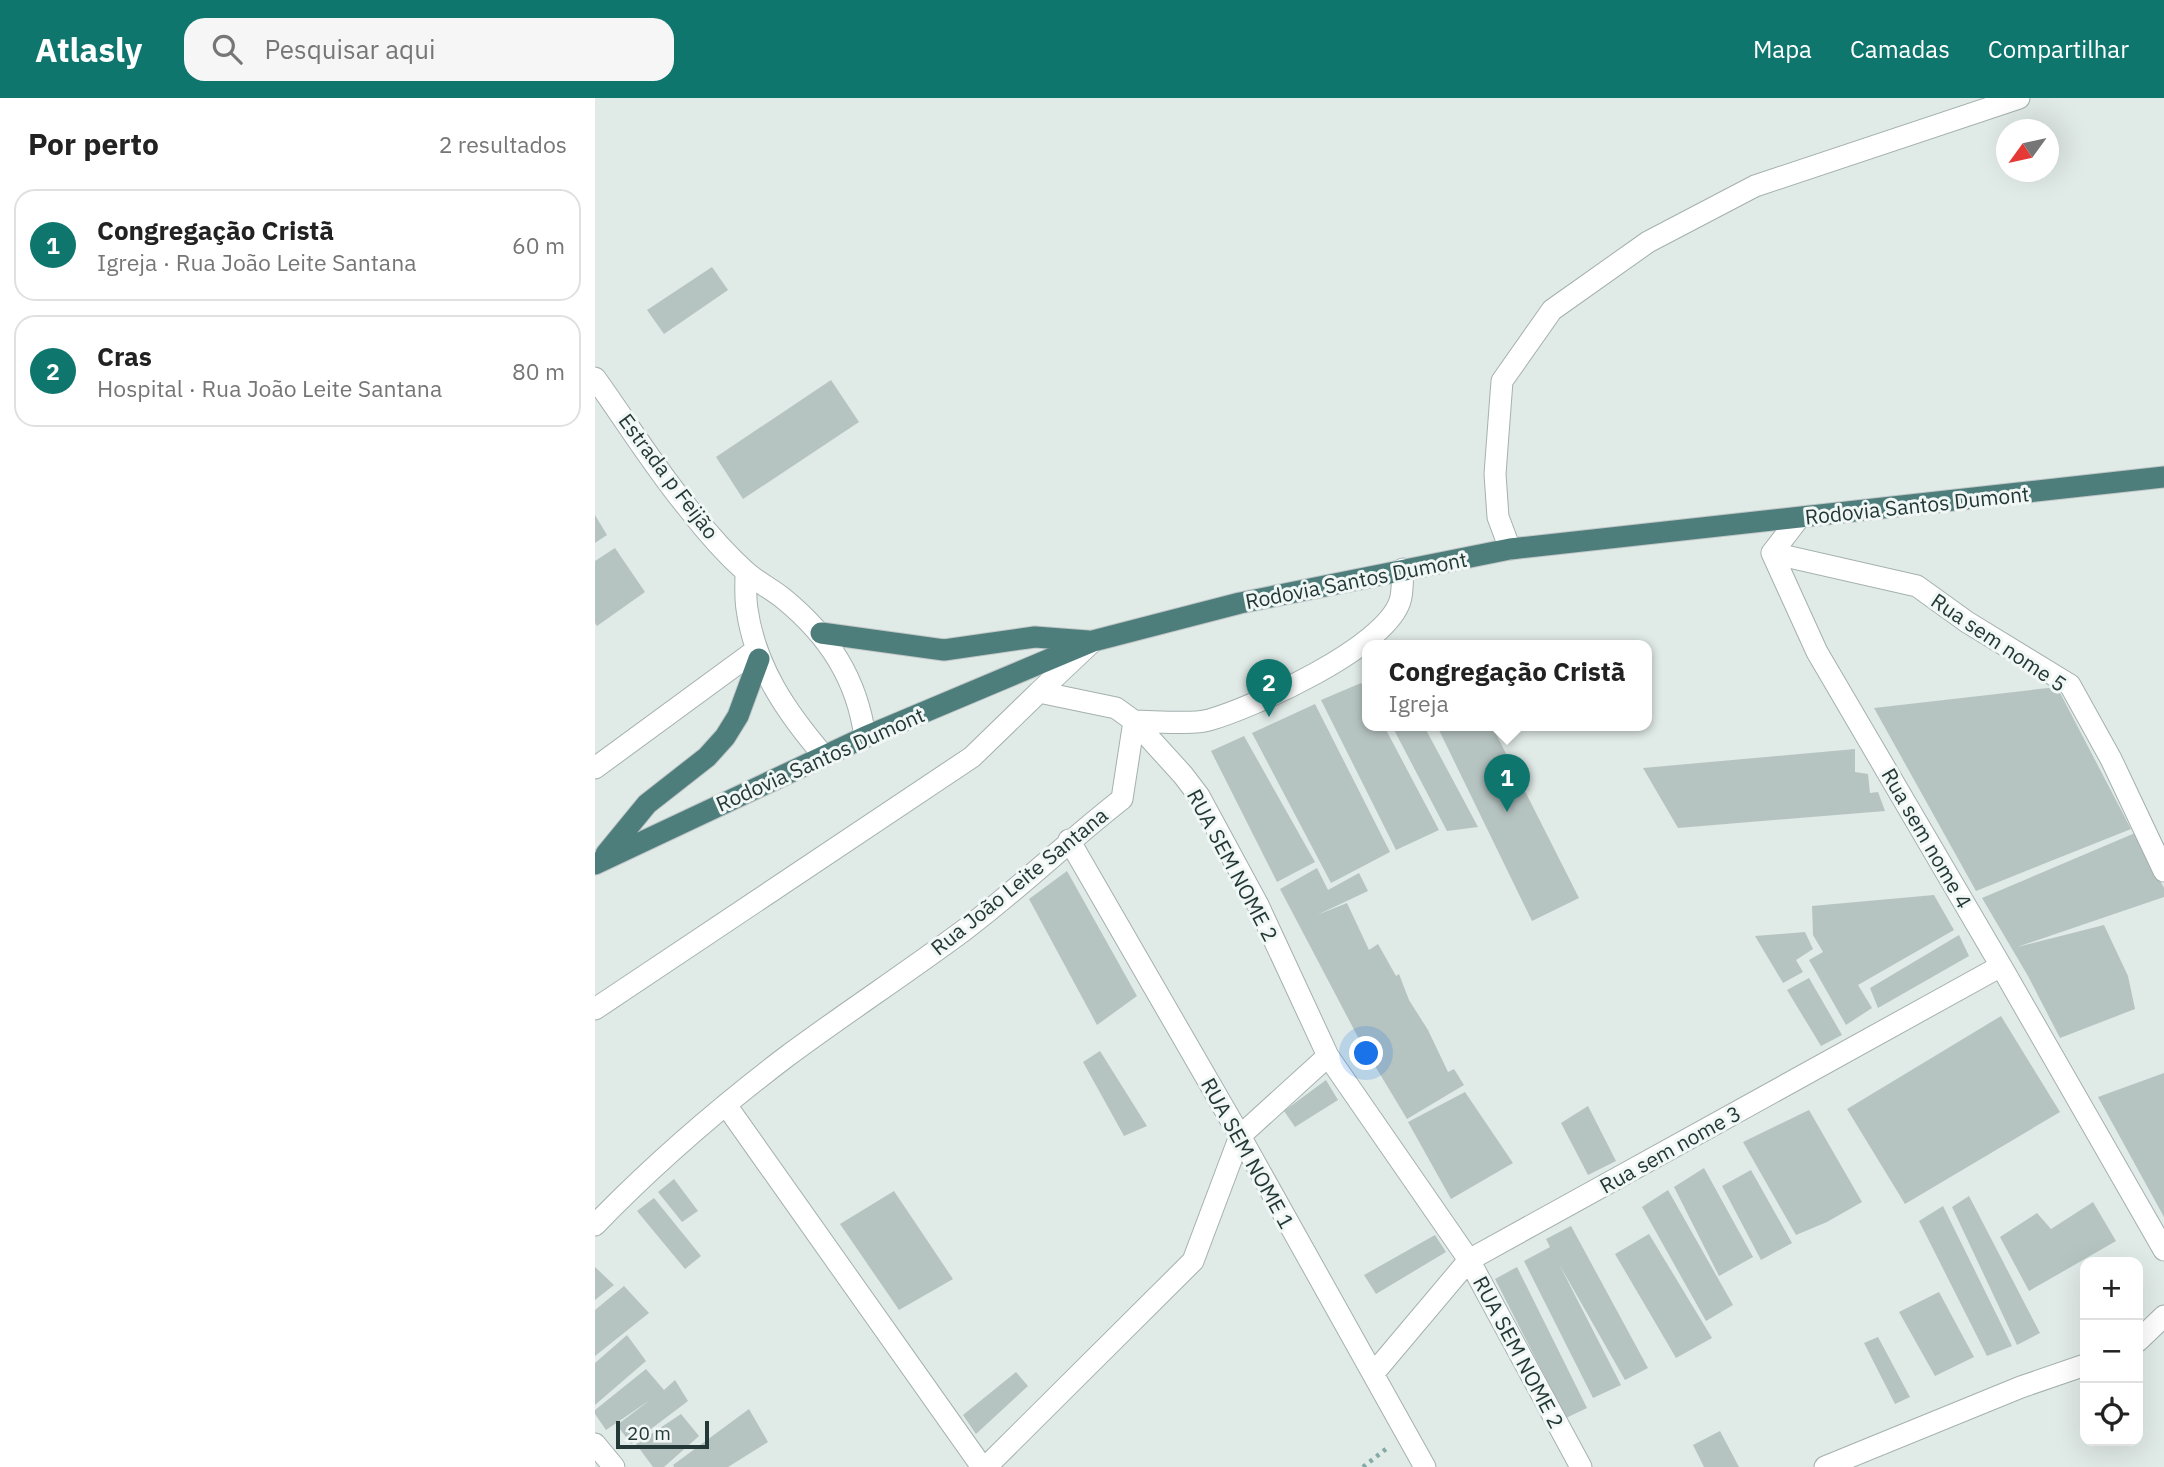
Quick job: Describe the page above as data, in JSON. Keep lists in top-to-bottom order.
{
  "streets": {
    "highway": ["Rodovia Santos Dumont"],
    "street": [
      "Estrada p Feijão",
      "Rua sem nome 5",
      "Rua sem nome 4",
      "RUA SEM NOME 2",
      "Rua João Leite Santana",
      "Rua sem nome 3",
      "RUA SEM NOME 1"
    ]
  },
  "crossings": [
    ["Estrada p Feijão", "Rodovia Santos Dumont"],
    ["Rua sem nome 5", "Rua sem nome 4"],
    ["Rua sem nome 4", "Rua sem nome 3"],
    ["RUA SEM NOME 2", "Rua João Leite Santana"],
    ["RUA SEM NOME 2", "Rua sem nome 3"],
    ["Rua João Leite Santana", "RUA SEM NOME 1"],
    ["Rua sem nome 3", "RUA SEM NOME 1"]
  ],
  "scale_bar": "20 m",
  "north": "bottom left",
  "page": {
    "header": "Atlasly",
    "search": "Pesquisar aqui",
    "nav": ["Mapa", "Camadas", "Compartilhar"],
    "heading": ["Por perto", "2 resultados"],
    "list": [
      {
        "mark": "1",
        "name": "Congregação Cristã",
        "note": "Igreja · Rua João Leite Santana",
        "value": "60 m"
      },
      {
        "mark": "2",
        "name": "Cras",
        "note": "Hospital · Rua João Leite Santana",
        "value": "80 m"
      }
    ],
    "popup": ["Congregação Cristã", "Igreja"],
    "pins": ["2", "1"],
    "map_buttons": ["+", "−"],
    "scale": "20 m"
  }
}
